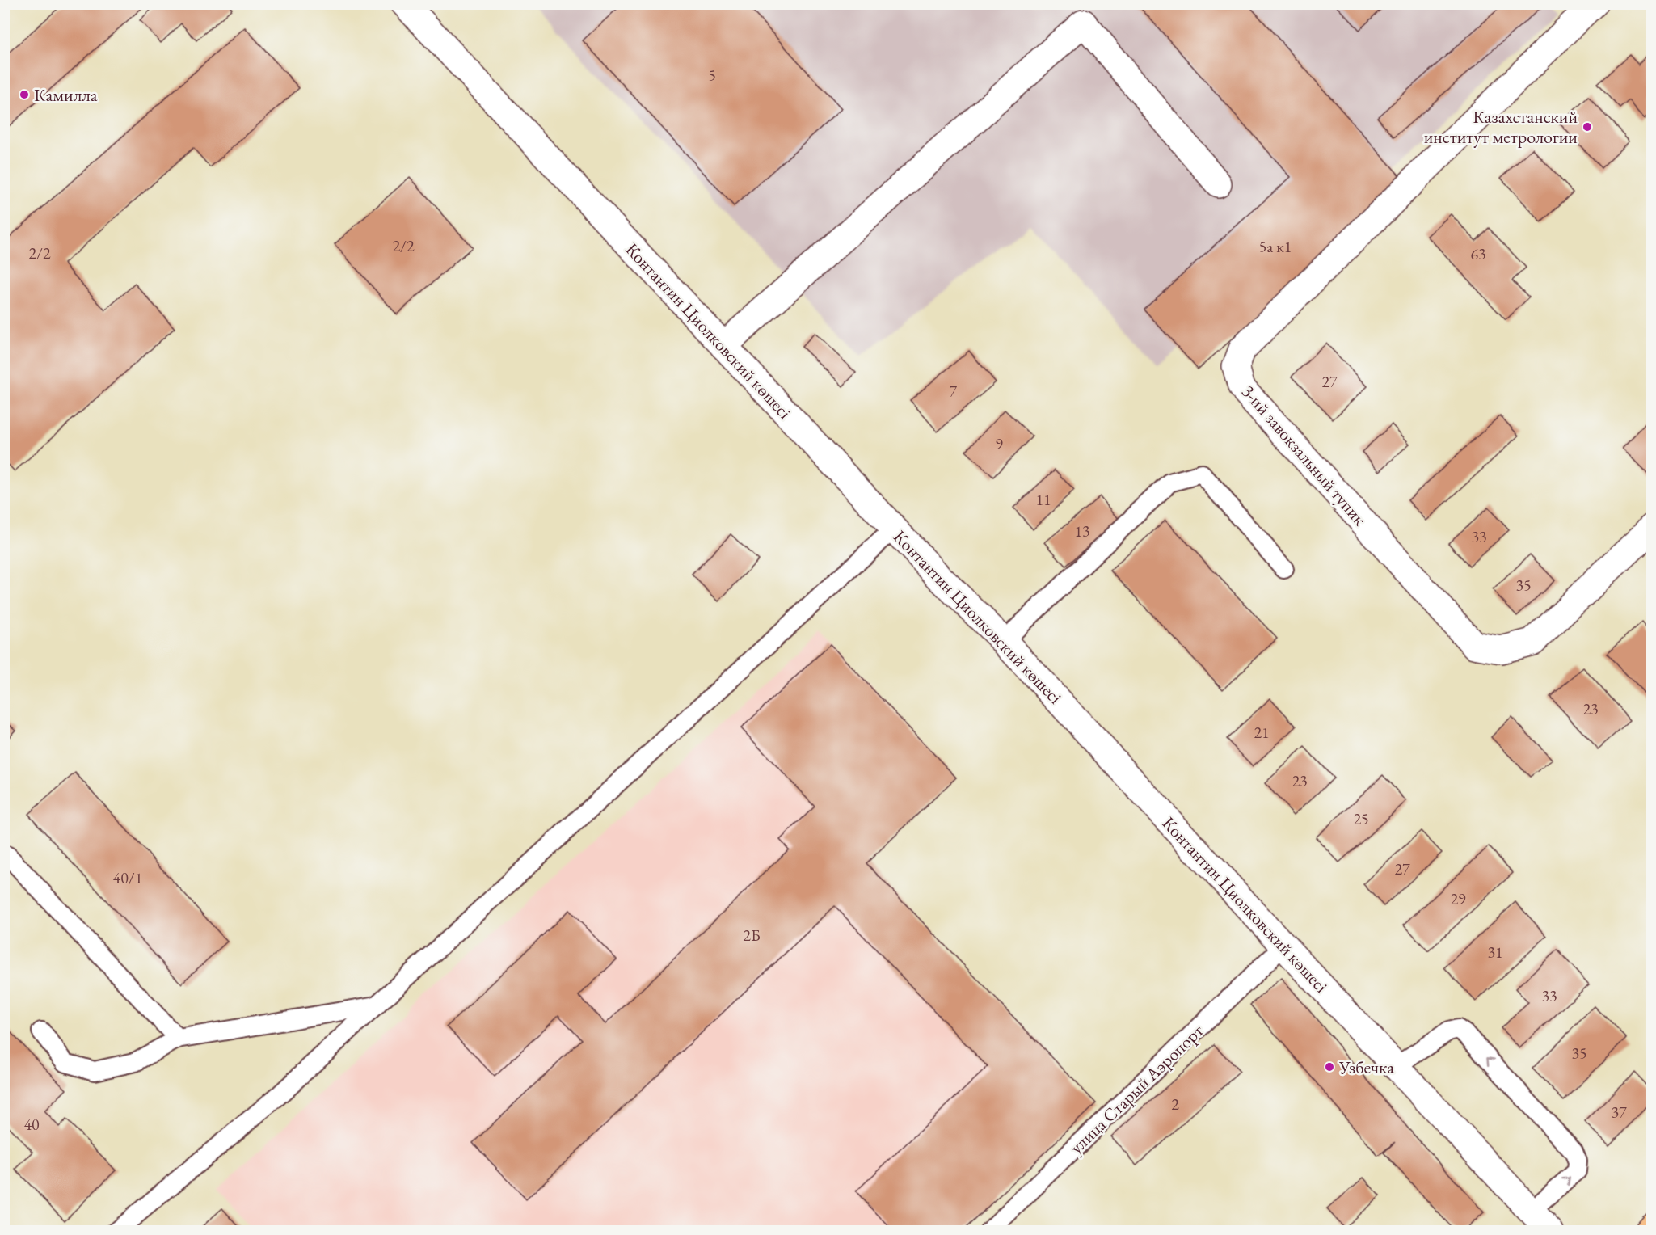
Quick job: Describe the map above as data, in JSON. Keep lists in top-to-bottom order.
{
  "streets": {
    "street": ["Контантин Циолковский көшесі", "3-ий завокзальный тупик"],
    "lane": ["улица Старый Аэропорт"]
  },
  "crossings": [
    ["Контантин Циолковский көшесі", "улица Старый Аэропорт"]
  ],
  "places": ["Камилла", "Казахстанский институт метрологии", "Узбечка"],
  "house_numbers": [
    "5",
    "2/2",
    "5а к1",
    "2/2",
    "63",
    "27",
    "7",
    "9",
    "11",
    "13",
    "33",
    "35",
    "23",
    "21",
    "23",
    "25",
    "27",
    "40/1",
    "29",
    "2Б",
    "31",
    "33",
    "35",
    "2",
    "37",
    "40"
  ]
}
